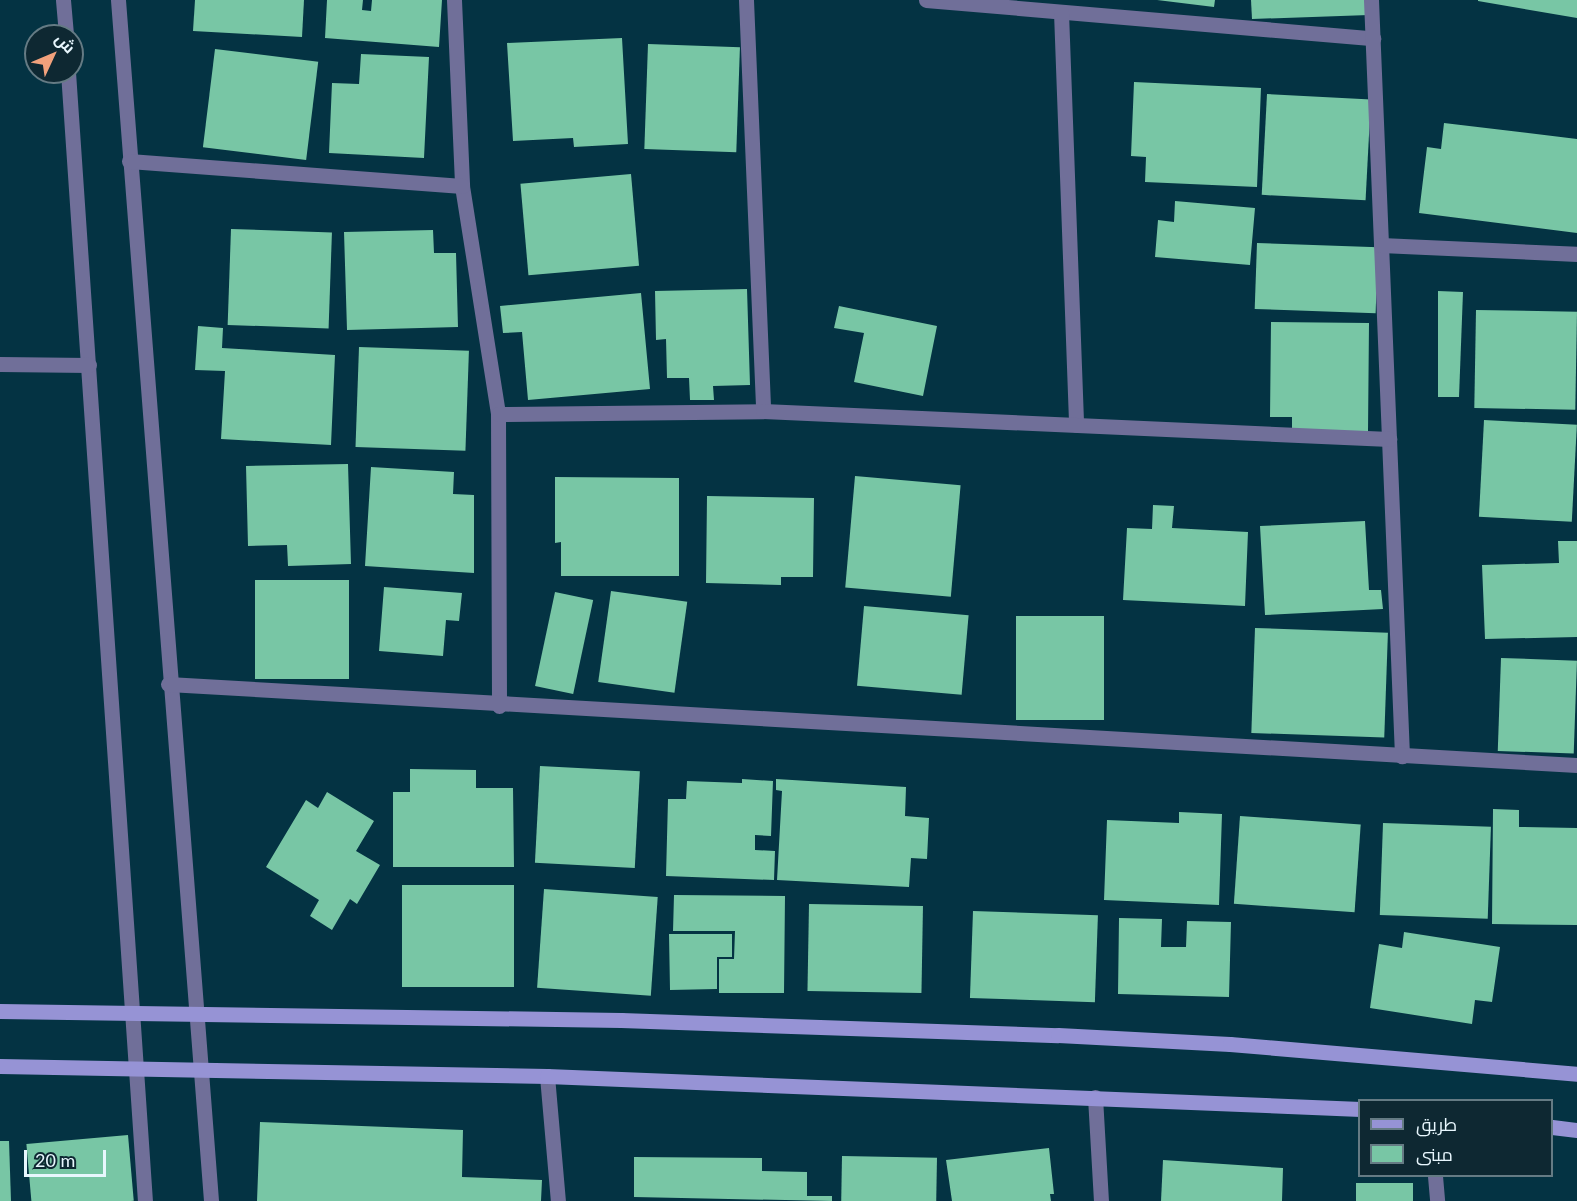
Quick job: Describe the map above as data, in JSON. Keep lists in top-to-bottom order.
{
  "legend": ["طريق", "مبنى"],
  "scale_bar": "20 m",
  "north": "top right"
}
